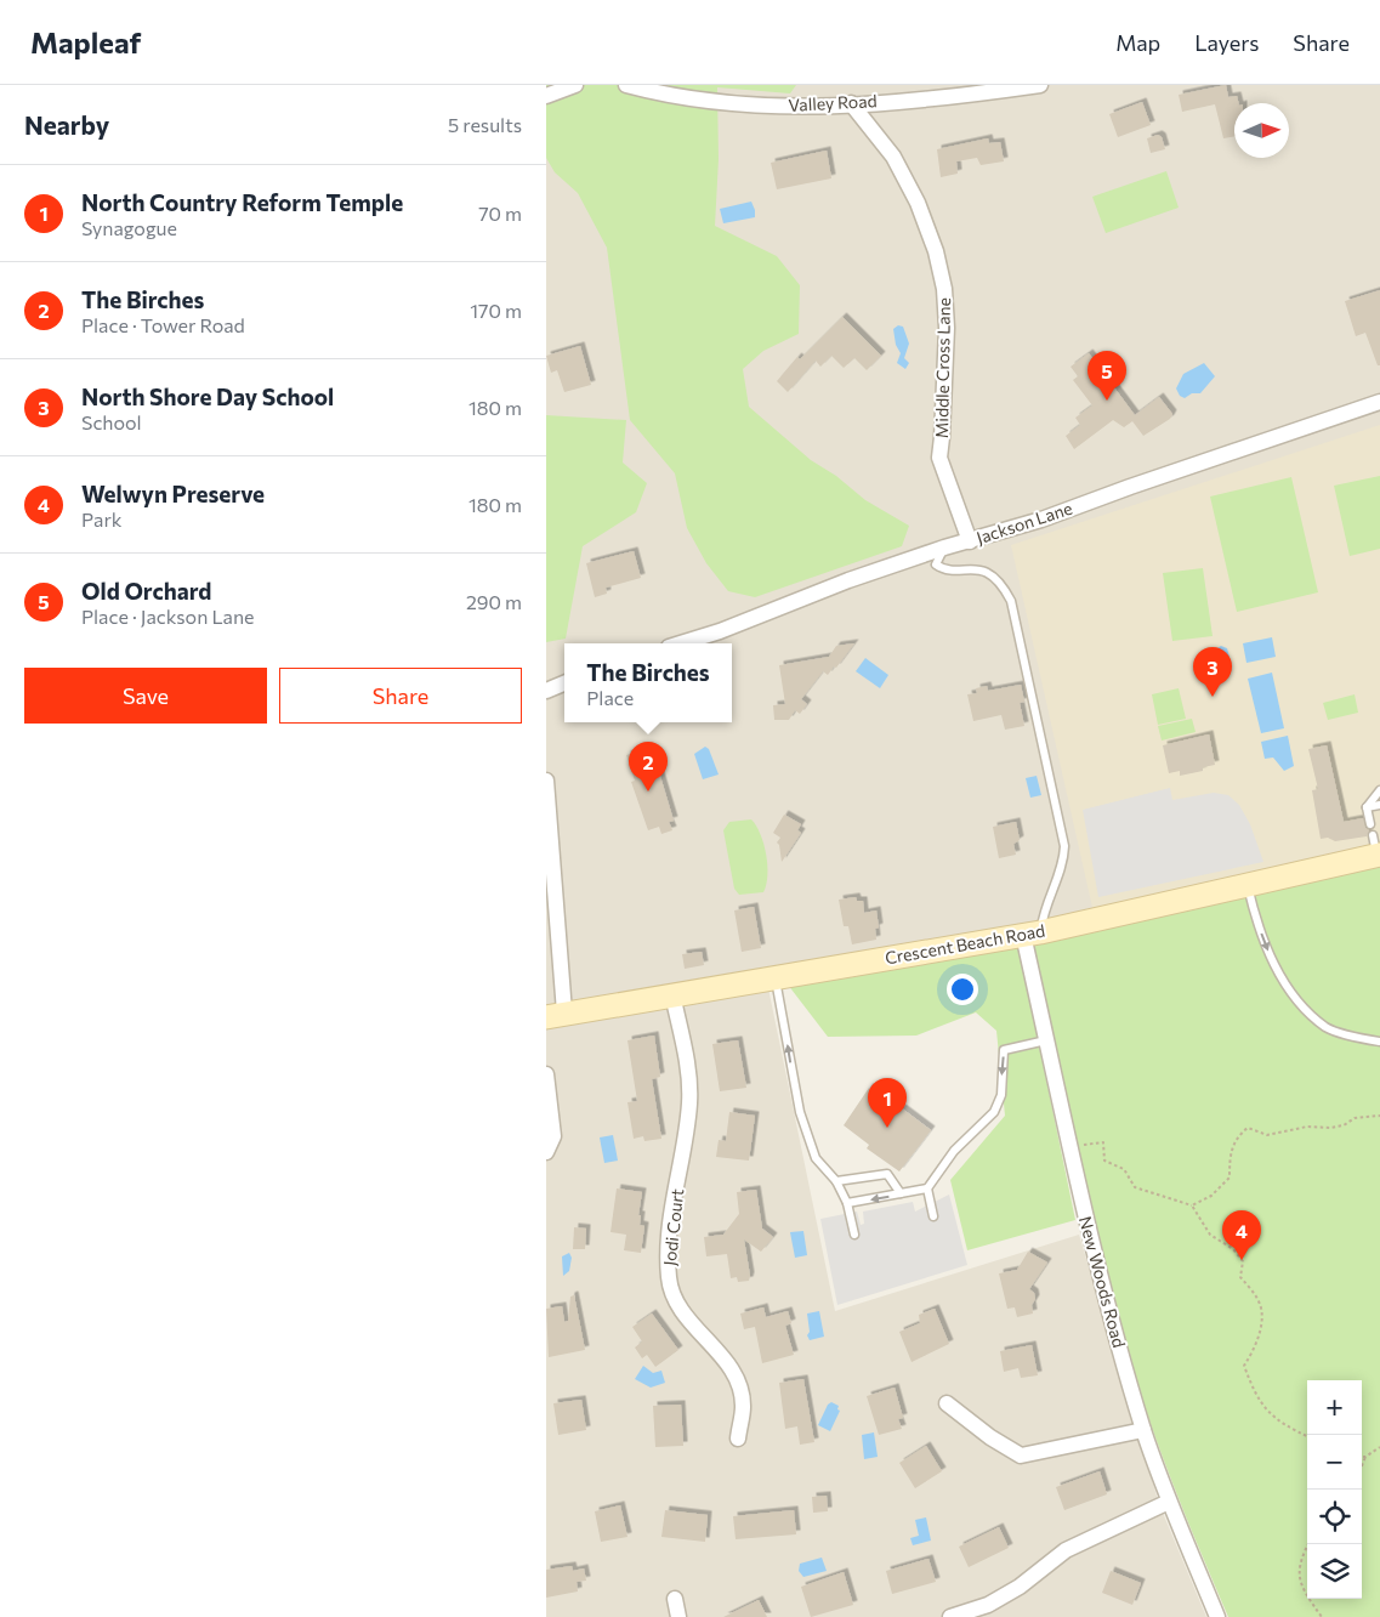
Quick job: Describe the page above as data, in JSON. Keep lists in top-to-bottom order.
{
  "streets": {
    "street": [
      "Valley Road",
      "Middle Cross Lane",
      "Jackson Lane",
      "Crescent Beach Road",
      "Jodi Court",
      "New Woods Road"
    ]
  },
  "crossings": [
    ["Valley Road", "Middle Cross Lane"],
    ["Middle Cross Lane", "Jackson Lane"],
    ["Crescent Beach Road", "Jodi Court"],
    ["Crescent Beach Road", "New Woods Road"]
  ],
  "north": "right",
  "page": {
    "header": "Mapleaf",
    "nav": ["Map", "Layers", "Share"],
    "heading": ["Nearby", "5 results"],
    "list": [
      {
        "mark": "1",
        "name": "North Country Reform Temple",
        "note": "Synagogue",
        "value": "70 m"
      },
      {
        "mark": "2",
        "name": "The Birches",
        "note": "Place · Tower Road",
        "value": "170 m"
      },
      {
        "mark": "3",
        "name": "North Shore Day School",
        "note": "School",
        "value": "180 m"
      },
      {
        "mark": "4",
        "name": "Welwyn Preserve",
        "note": "Park",
        "value": "180 m"
      },
      {
        "mark": "5",
        "name": "Old Orchard",
        "note": "Place · Jackson Lane",
        "value": "290 m"
      }
    ],
    "pins": [
      "5",
      "3",
      "2",
      "1",
      "4"
    ],
    "popup": ["The Birches", "Place"],
    "buttons": ["Save", "Share"],
    "map_buttons": ["+", "−"]
  }
}
